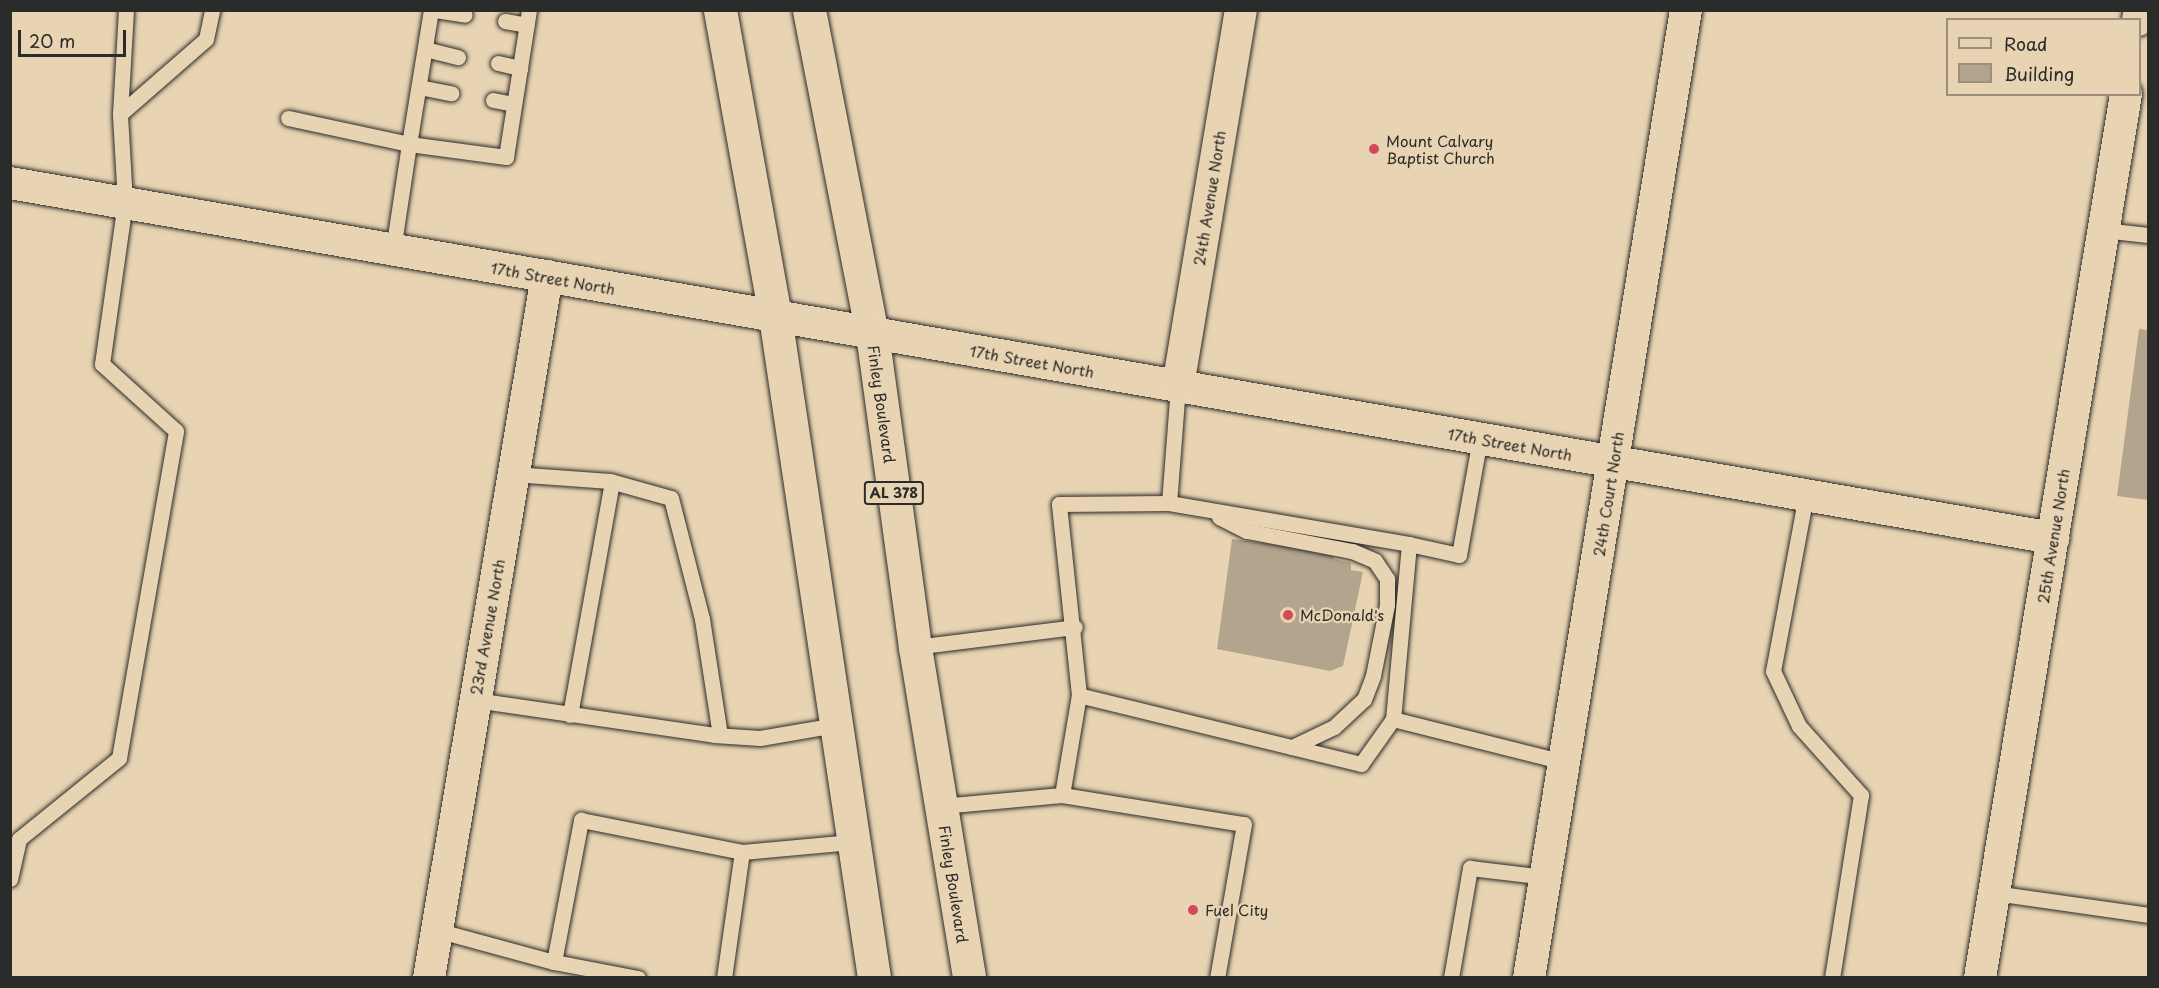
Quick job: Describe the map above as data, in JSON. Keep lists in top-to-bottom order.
{
  "streets": {
    "main road": ["Finley Boulevard", "AL 378"],
    "street": [
      "24th Avenue North",
      "17th Street North",
      "24th Court North",
      "25th Avenue North",
      "23rd Avenue North"
    ]
  },
  "crossings": [
    ["24th Avenue North", "17th Street North"],
    ["17th Street North", "Finley Boulevard"],
    ["17th Street North", "24th Court North"],
    ["17th Street North", "25th Avenue North"],
    ["17th Street North", "23rd Avenue North"]
  ],
  "places": ["Mount Calvary Baptist Church", "McDonald's", "Fuel City"],
  "legend": ["Road", "Building"],
  "scale_bar": "20 m"
}
